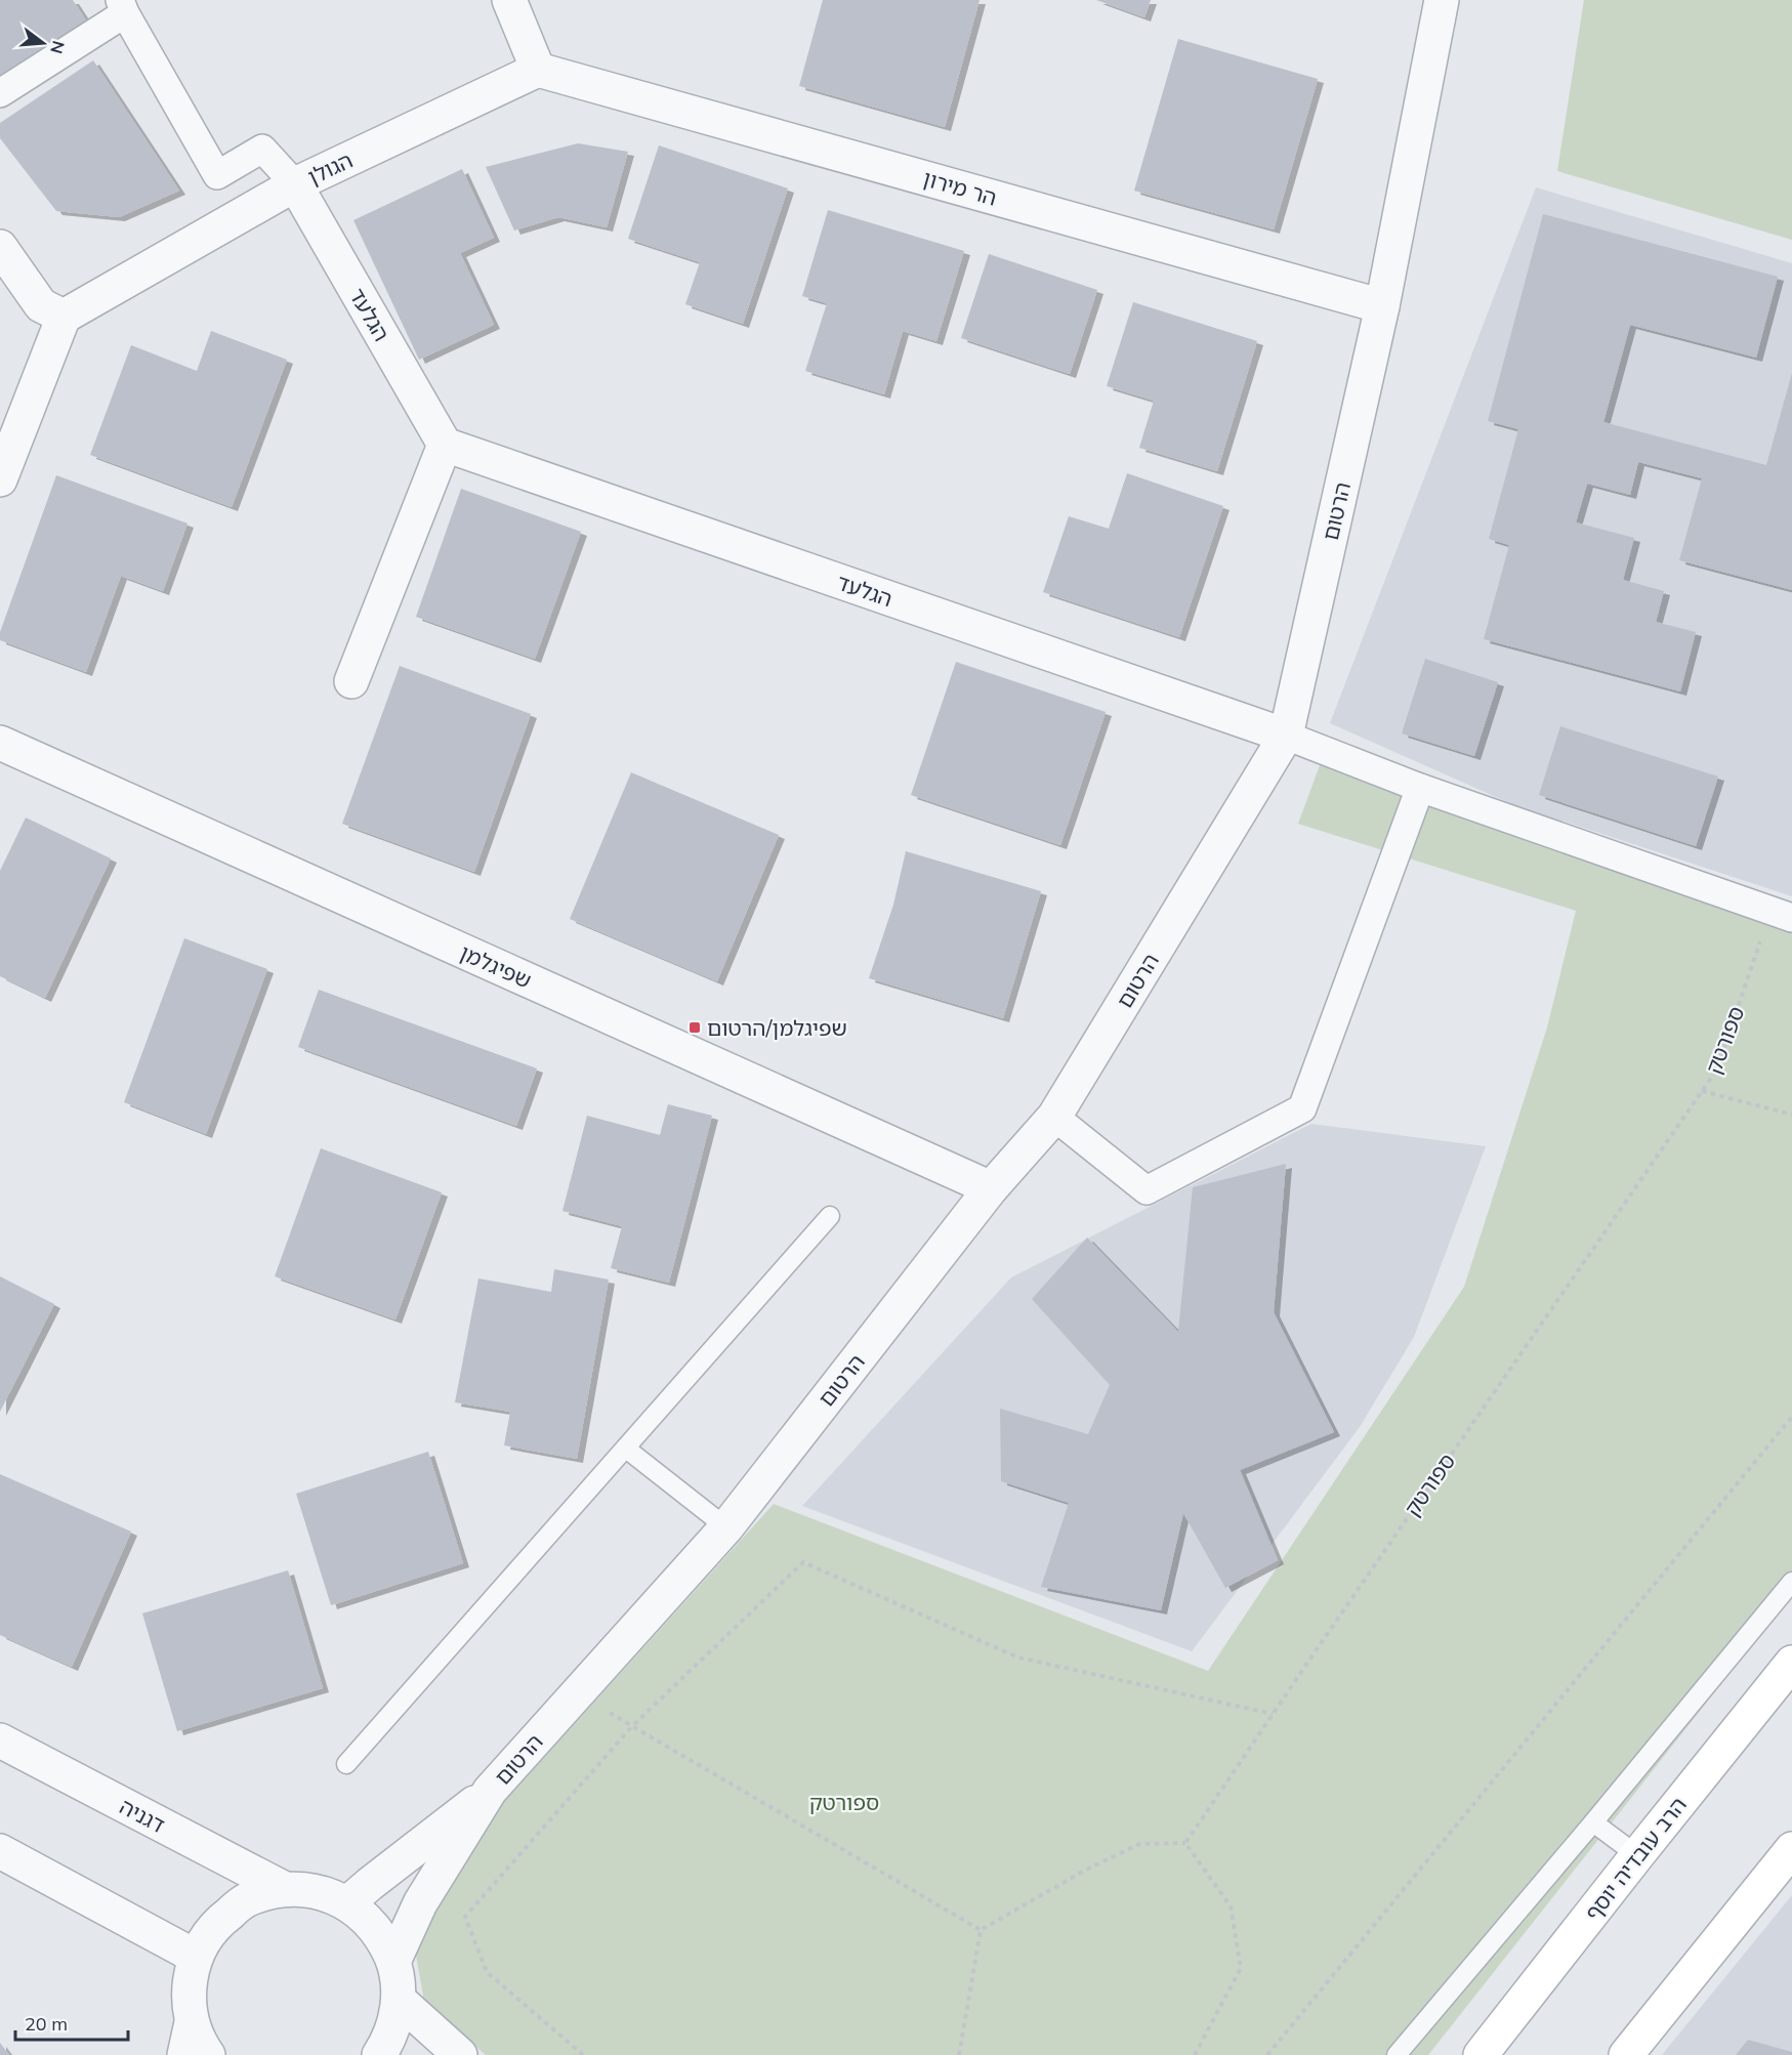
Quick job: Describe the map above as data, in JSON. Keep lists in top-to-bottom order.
{
  "streets": {
    "main road": ["הרב עובדיה יוסף"],
    "street": [
      "הגולן",
      "הר מירון",
      "הגלעד",
      "הרטום",
      "שפיגלמן",
      "דגניה"
    ],
    "path": ["ספורטק"]
  },
  "crossings": [
    ["הגולן", "הר מירון"],
    ["הגולן", "הגלעד"],
    ["הר מירון", "הרטום"],
    ["הגלעד", "הרטום"],
    ["הרטום", "שפיגלמן"]
  ],
  "parks": ["ספורטק"],
  "places": {
    "transit": ["שפיגלמן/הרטום"]
  },
  "scale_bar": "20 m",
  "north": "right"
}
